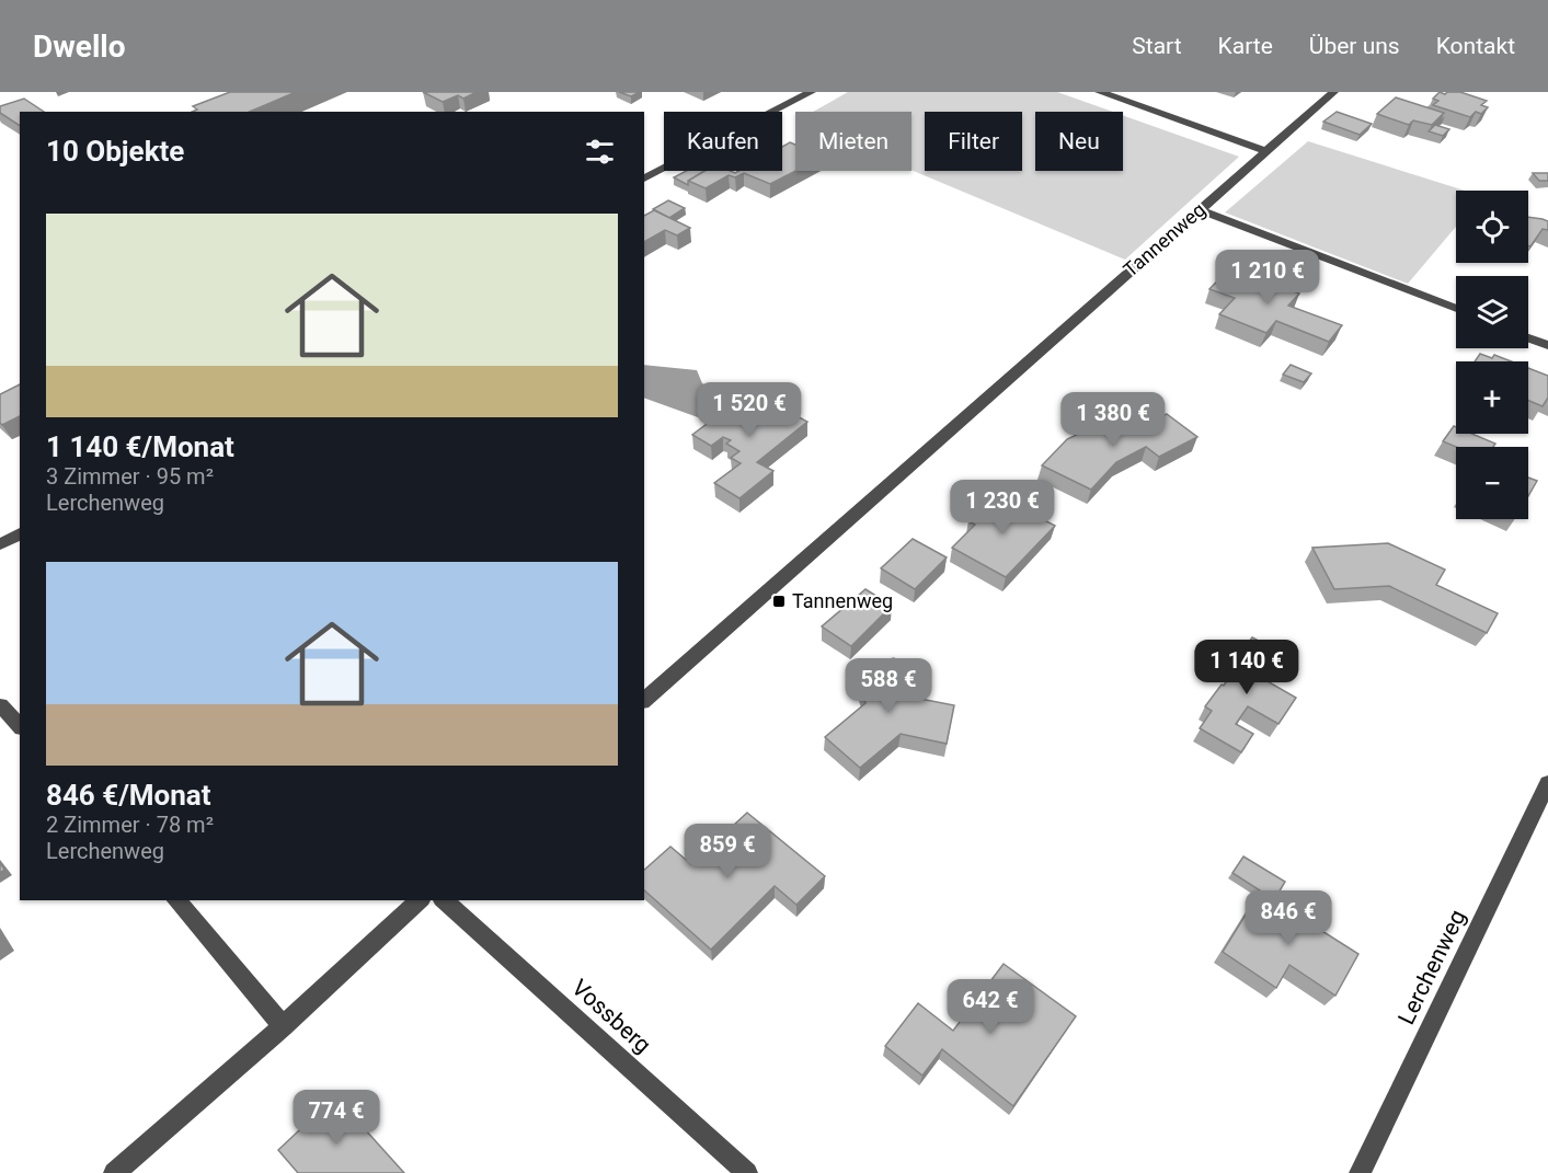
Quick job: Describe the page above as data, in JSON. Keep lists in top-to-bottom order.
{
  "streets": {
    "street": ["Tannenweg", "Lerchenweg", "Vossberg"]
  },
  "places": {
    "transit": ["Tannenweg"]
  },
  "page": {
    "header": "Dwello",
    "nav": [
      "Start",
      "Karte",
      "Über uns",
      "Kontakt"
    ],
    "chip": [
      "Kaufen",
      "Mieten",
      "Filter",
      "Neu"
    ],
    "heading": "10 Objekte",
    "map_buttons": ["+", "−"],
    "list": [
      {
        "name": "1 140 €/Monat",
        "note": "3 Zimmer · 95 m² · Lerchenweg"
      },
      {
        "name": "846 €/Monat",
        "note": "2 Zimmer · 78 m² · Lerchenweg"
      }
    ],
    "price": [
      "1 210 €",
      "1 520 €",
      "1 380 €",
      "1 230 €",
      "1 140 €",
      "588 €",
      "859 €",
      "846 €",
      "642 €",
      "774 €"
    ]
  }
}
